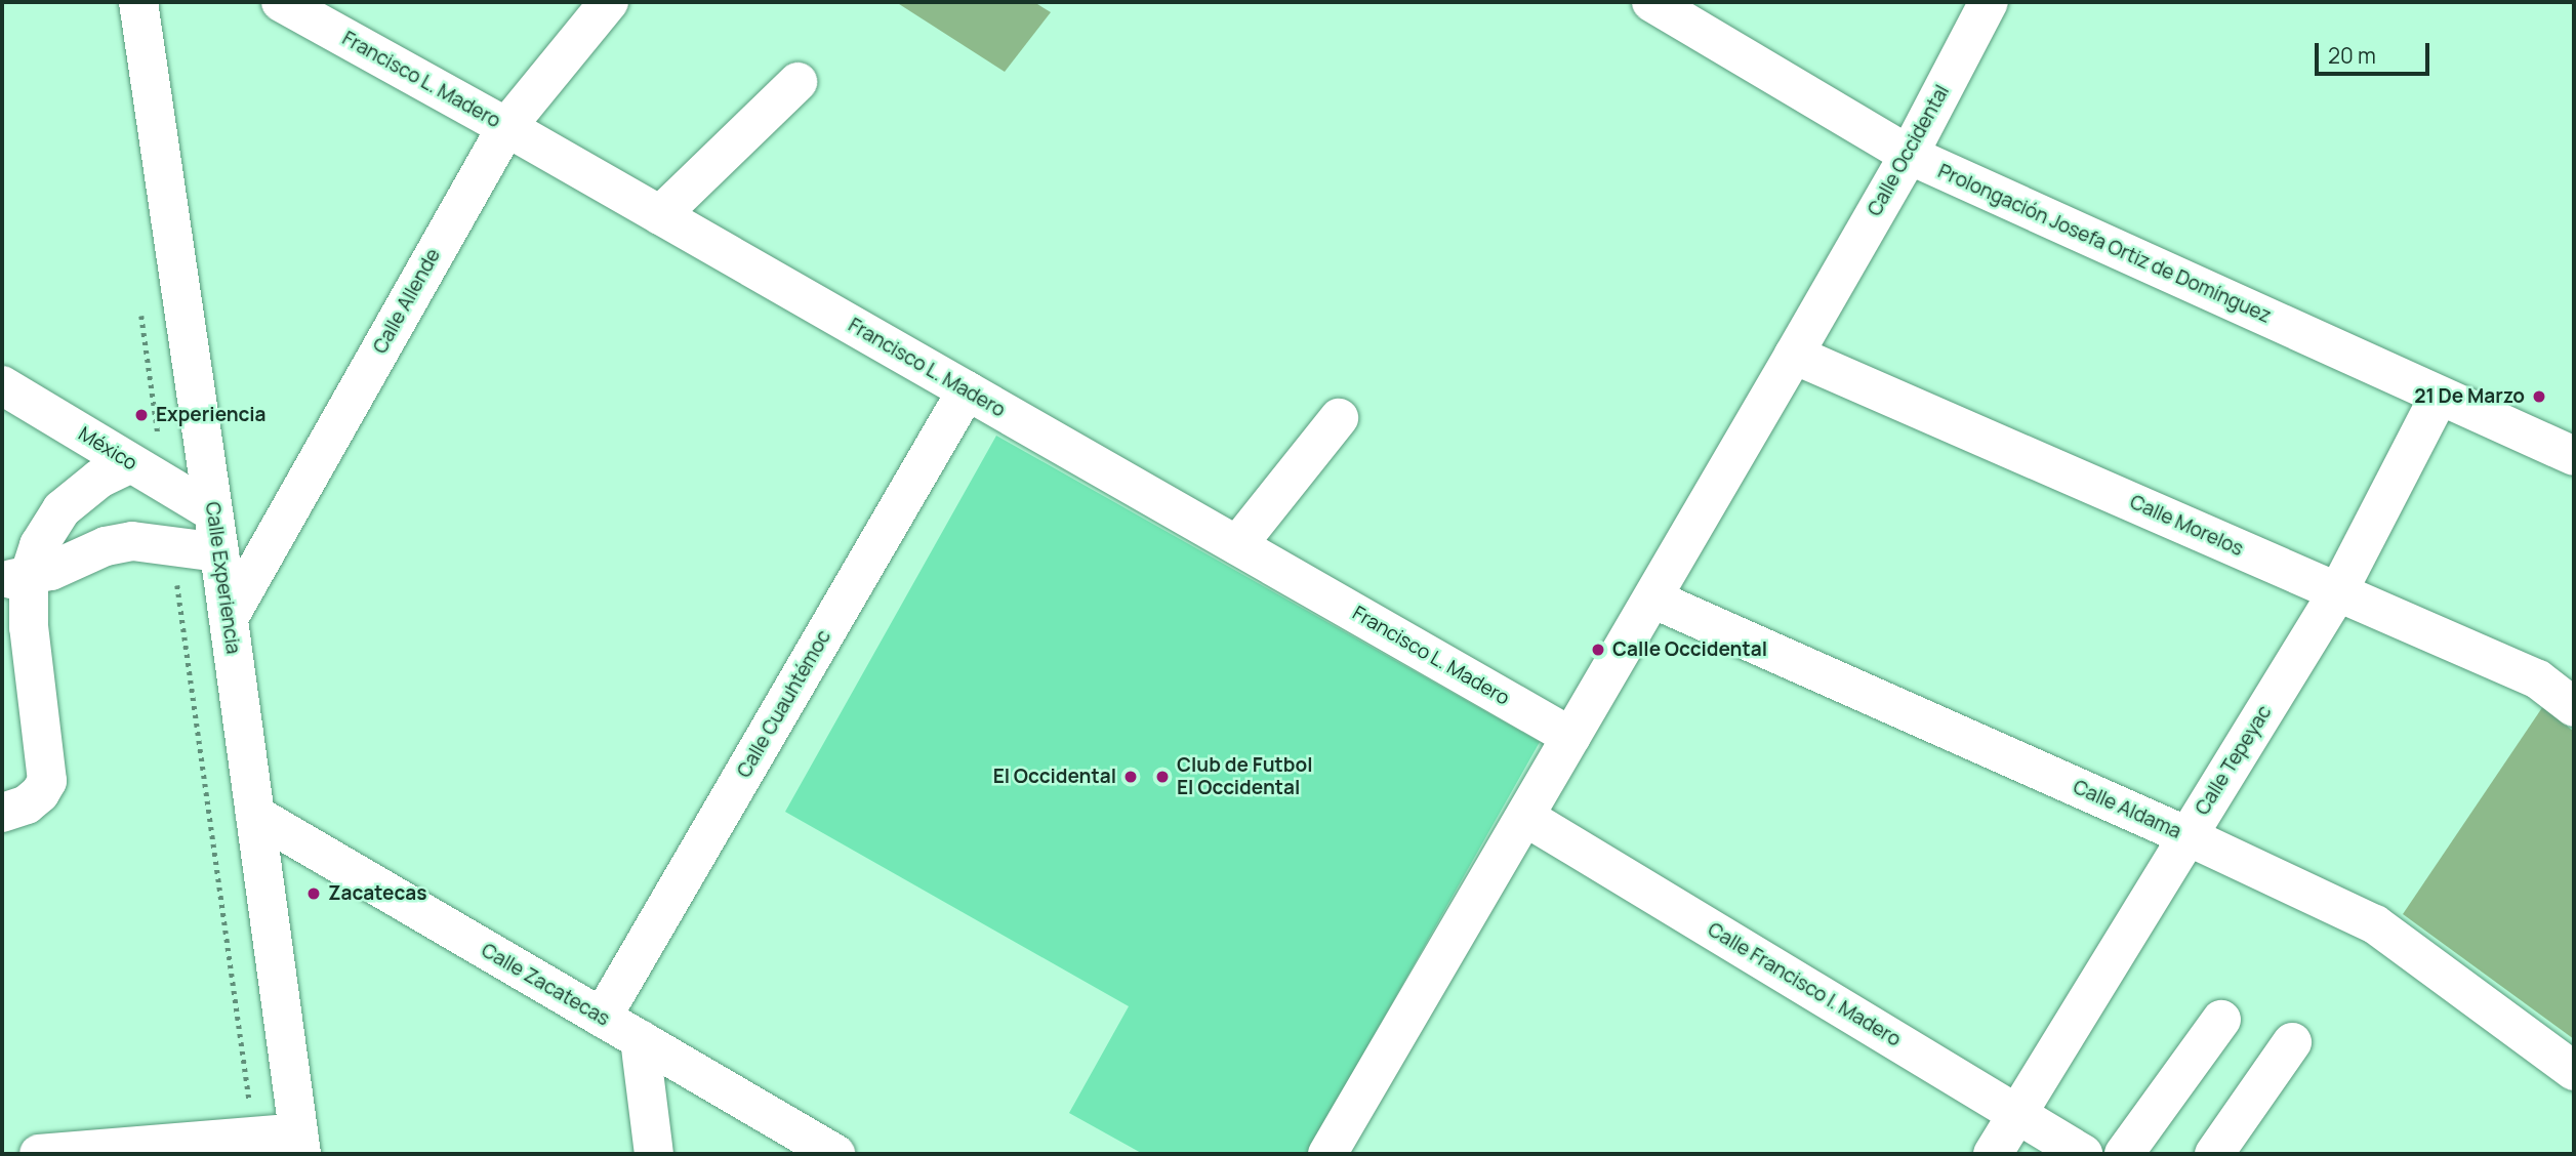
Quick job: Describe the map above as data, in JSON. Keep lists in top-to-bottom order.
{
  "streets": {
    "street": [
      "Francisco L. Madero",
      "Calle Occidental",
      "Prolongación Josefa Ortiz de Domínguez",
      "Calle Allende",
      "México",
      "Calle Morelos",
      "Calle Experiencia",
      "Calle Cuauhtémoc",
      "Calle Tepeyac",
      "Calle Aldama",
      "Calle Zacatecas",
      "Calle Francisco I. Madero"
    ]
  },
  "crossings": [
    ["Francisco L. Madero", "Calle Occidental"],
    ["Francisco L. Madero", "Calle Allende"],
    ["Francisco L. Madero", "Calle Cuauhtémoc"],
    ["Calle Occidental", "Prolongación Josefa Ortiz de Domínguez"],
    ["Calle Occidental", "Calle Morelos"],
    ["Calle Occidental", "Calle Aldama"],
    ["Calle Occidental", "Calle Francisco I. Madero"],
    ["Prolongación Josefa Ortiz de Domínguez", "Calle Tepeyac"],
    ["Calle Allende", "Calle Experiencia"],
    ["México", "Calle Experiencia"],
    ["Calle Morelos", "Calle Tepeyac"],
    ["Calle Experiencia", "Calle Zacatecas"],
    ["Calle Cuauhtémoc", "Calle Zacatecas"],
    ["Calle Tepeyac", "Calle Aldama"],
    ["Calle Tepeyac", "Calle Francisco I. Madero"]
  ],
  "places": [
    "21 De Marzo",
    "Experiencia",
    "Calle Occidental",
    "El Occidental",
    "Club de Futbol El Occidental",
    "Zacatecas"
  ],
  "scale_bar": "20 m"
}
